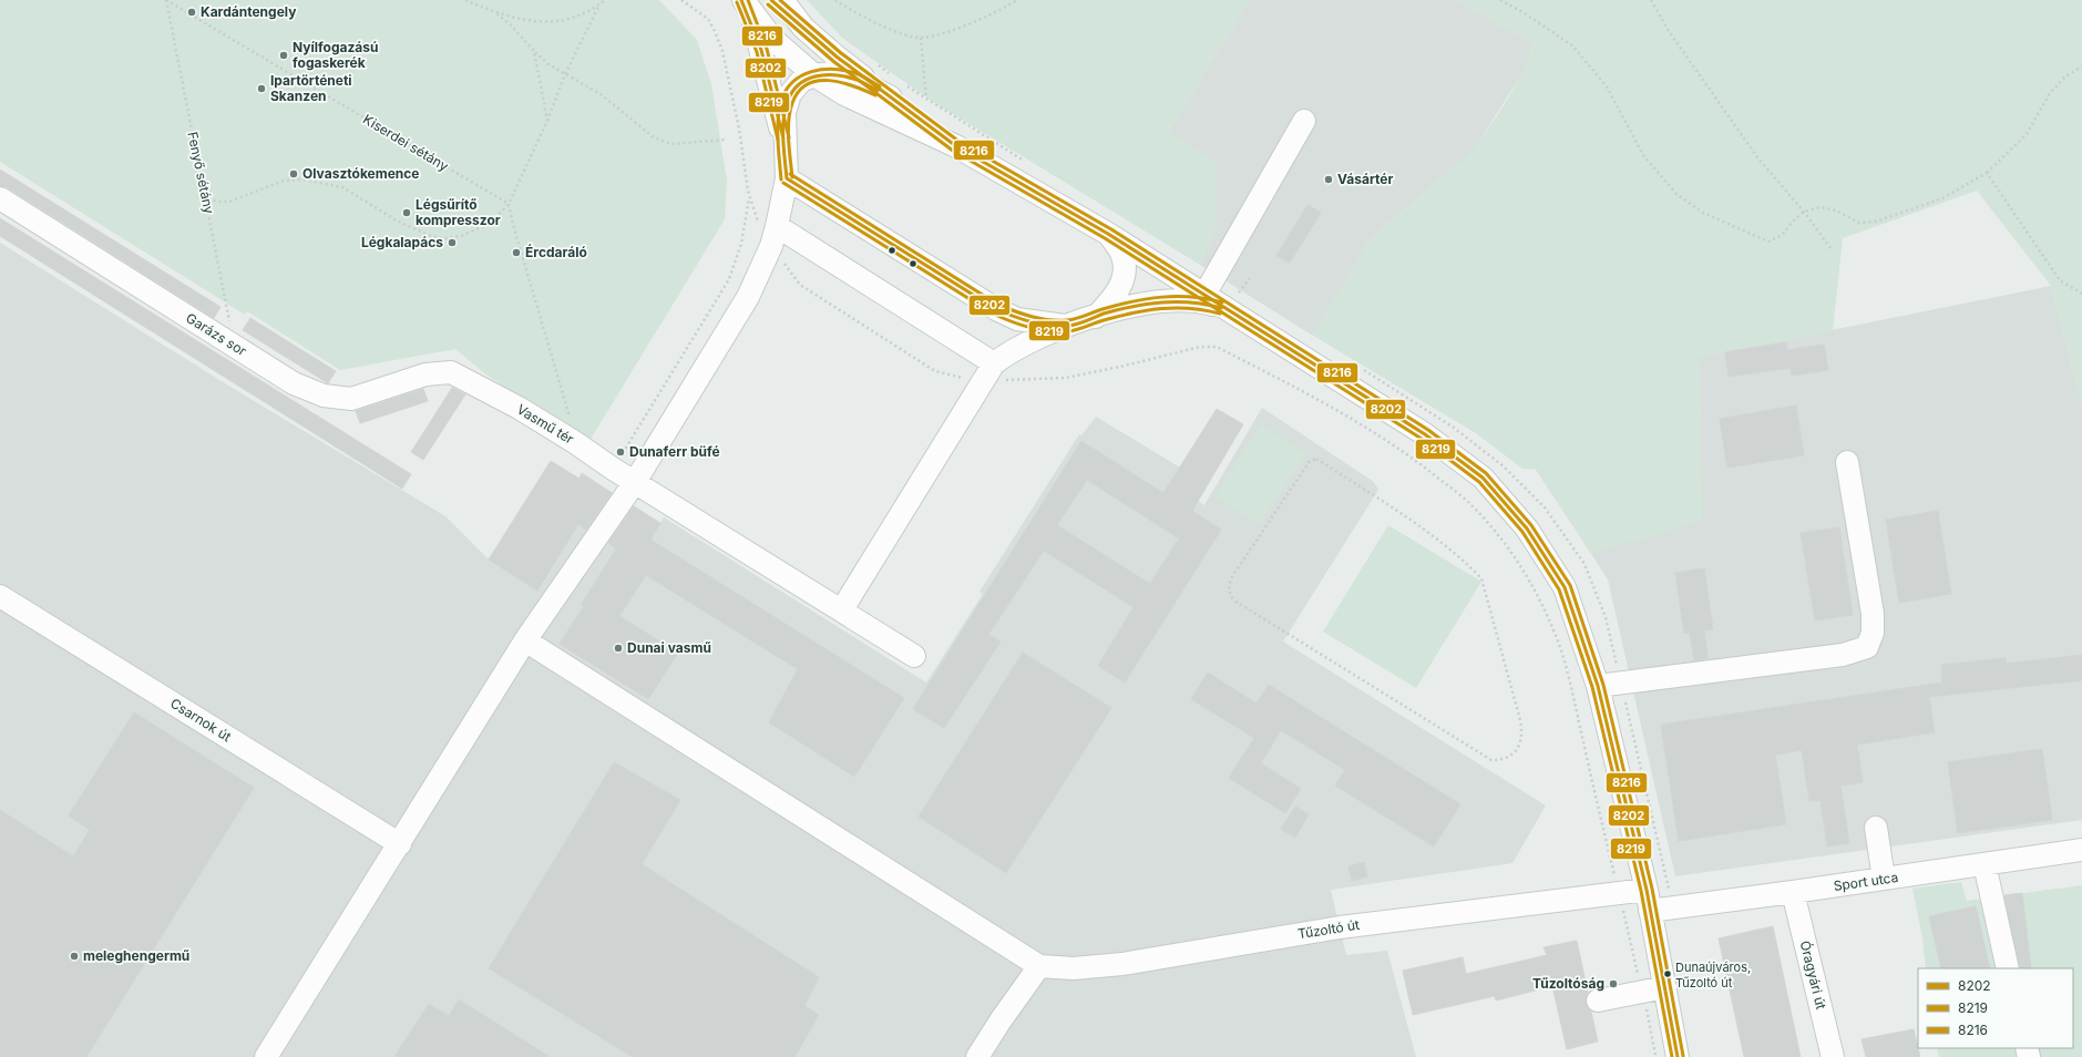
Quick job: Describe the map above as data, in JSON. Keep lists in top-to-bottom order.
{
  "streets": {
    "street": [
      "Garázs sor",
      "Vasmű tér",
      "Csarnok út",
      "Sport utca",
      "Tűzoltó út",
      "Óragyári út"
    ],
    "path": ["Kiserdei sétány", "Fenyő sétány"]
  },
  "crossings": [
    ["Kiserdei sétány", "Fenyő sétány"],
    ["Fenyő sétány", "Garázs sor"],
    ["Garázs sor", "Vasmű tér"],
    ["Sport utca", "Tűzoltó út"],
    ["Sport utca", "Óragyári út"]
  ],
  "places": [
    "Kardántengely",
    "Nyílfogazású fogaskerék",
    "Ipartörténeti Skanzen",
    "Olvasztókemence",
    "Vásártér",
    "Légsűrítő kompresszor",
    "Légkalapács",
    "Ércdaráló",
    "Dunaferr büfé",
    "Dunai vasmű",
    "meleghengermű",
    "Dunaújváros, Tűzoltó út",
    "Tűzoltóság"
  ],
  "lines": ["transit line 8202", "transit line 8216", "transit line 8219"],
  "legend": ["8202", "8219", "8216"]
}
